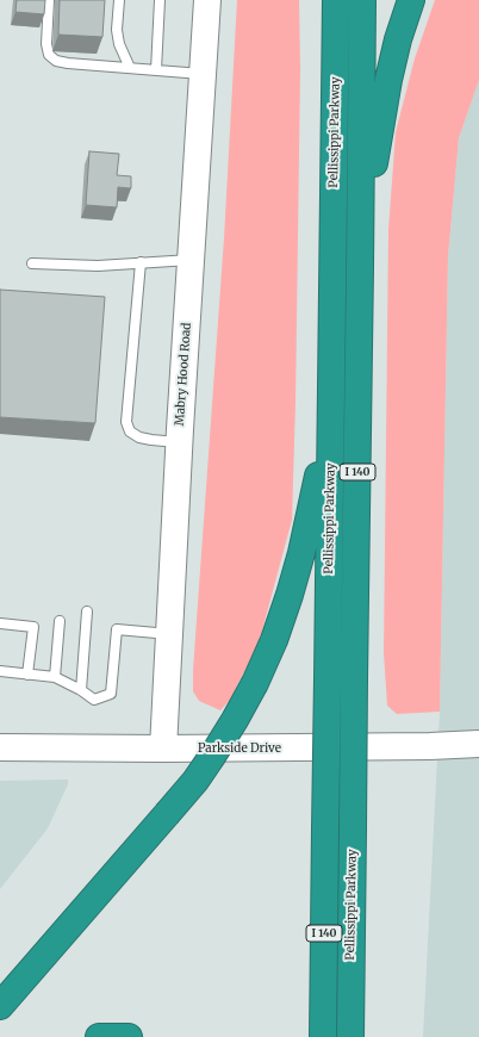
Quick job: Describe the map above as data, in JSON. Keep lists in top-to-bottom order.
{
  "streets": {
    "highway": ["Pellissippi Parkway", "I 140"],
    "street": ["Mabry Hood Road", "Parkside Drive"]
  },
  "crossings": [
    ["Mabry Hood Road", "Parkside Drive"]
  ]
}
